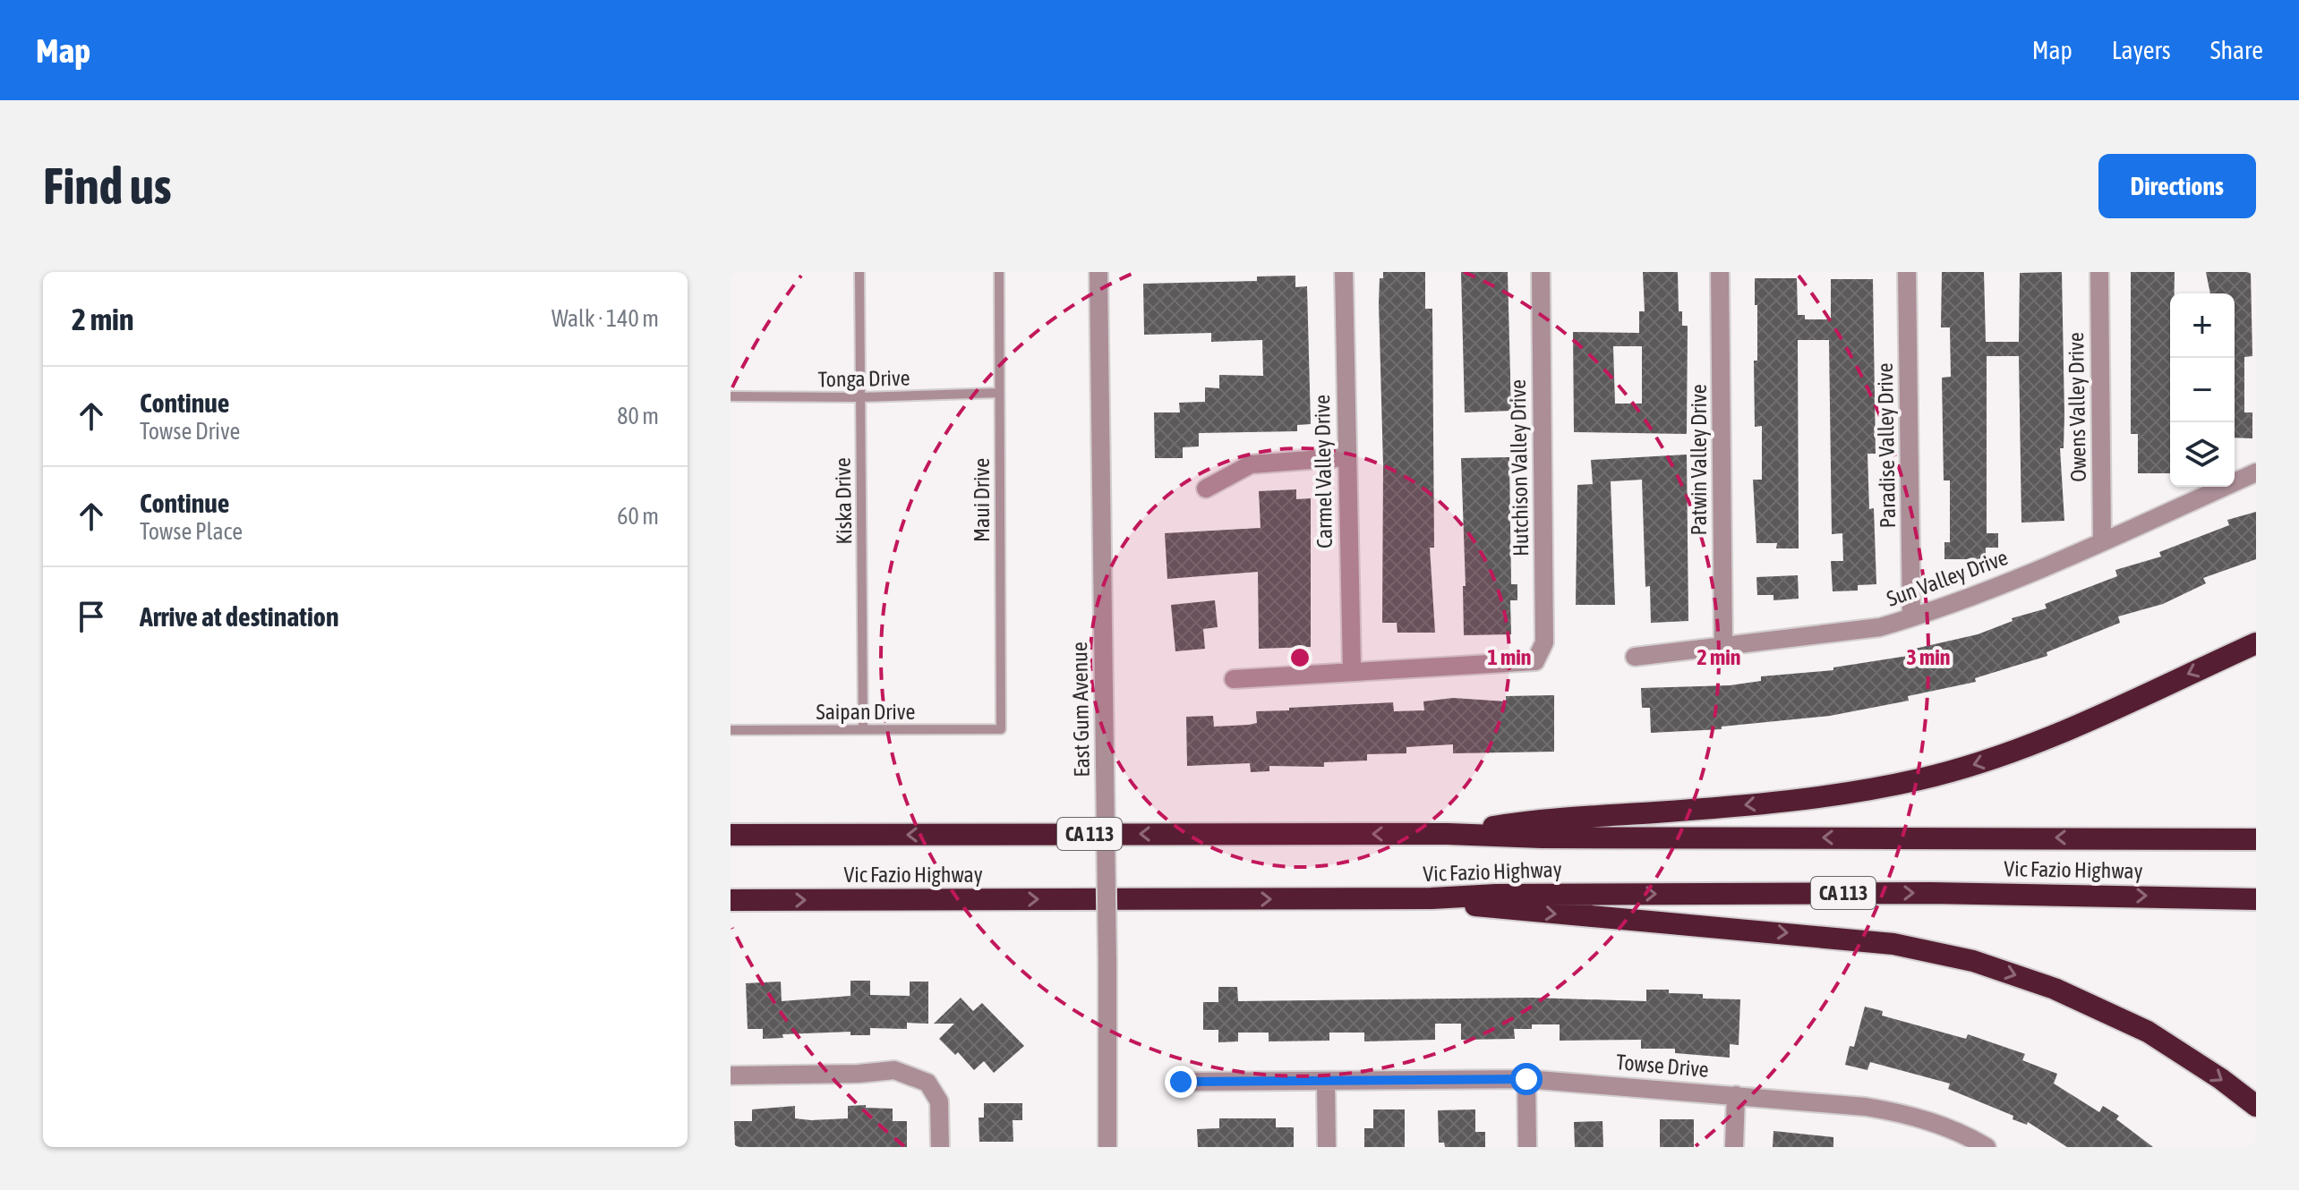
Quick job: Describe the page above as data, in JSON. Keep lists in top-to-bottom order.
{
  "streets": {
    "highway": ["CA 113", "Vic Fazio Highway"],
    "street": [
      "Owens Valley Drive",
      "Paradise Valley Drive",
      "Patwin Valley Drive",
      "Hutchison Valley Drive",
      "Carmel Valley Drive",
      "Sun Valley Drive",
      "East Gum Avenue",
      "Towse Drive"
    ],
    "lane": [
      "Tonga Drive",
      "Maui Drive",
      "Kiska Drive",
      "Saipan Drive"
    ]
  },
  "crossings": [
    ["Tonga Drive", "Maui Drive"],
    ["Tonga Drive", "Kiska Drive"],
    ["Owens Valley Drive", "Sun Valley Drive"],
    ["Paradise Valley Drive", "Sun Valley Drive"],
    ["Patwin Valley Drive", "Sun Valley Drive"],
    ["Hutchison Valley Drive", "Carmel Valley Drive"],
    ["Maui Drive", "Saipan Drive"],
    ["Kiska Drive", "Saipan Drive"]
  ],
  "page": {
    "header": "Map",
    "nav": ["Map", "Layers", "Share"],
    "buttons": "Directions",
    "title": "Find us",
    "heading": ["2 min", "Walk · 140 m"],
    "map_buttons": ["+", "−"],
    "list": [
      ["Continue", "Towse Drive", "80 m"],
      ["Continue", "Towse Place", "60 m"],
      "Arrive at destination"
    ]
  },
  "rings": ["1 min", "2 min", "3 min"]
}
